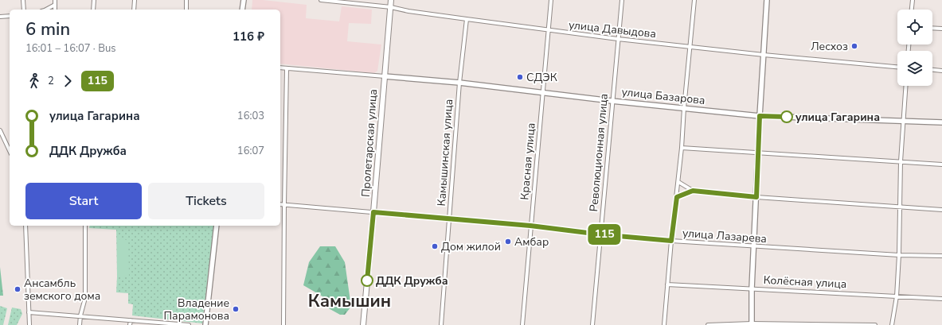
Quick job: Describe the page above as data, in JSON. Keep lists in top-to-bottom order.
{
  "streets": {
    "main road": ["улица Базарова", "Пролетарская улица"],
    "street": [
      "улица Давыдова",
      "Камышинская улица",
      "Революционная улица",
      "Красная улица",
      "улица Лазарева",
      "Колёсная улица"
    ]
  },
  "crossings": [
    ["улица Давыдова", "Пролетарская улица"],
    ["улица Давыдова", "Камышинская улица"],
    ["улица Давыдова", "Революционная улица"],
    ["улица Давыдова", "Красная улица"],
    ["улица Базарова", "Пролетарская улица"],
    ["улица Базарова", "Камышинская улица"],
    ["улица Базарова", "Революционная улица"],
    ["улица Базарова", "Красная улица"],
    ["Пролетарская улица", "улица Лазарева"],
    ["Камышинская улица", "улица Лазарева"],
    ["Революционная улица", "улица Лазарева"],
    ["Красная улица", "улица Лазарева"]
  ],
  "districts": ["Камышин"],
  "places": [
    "Лесхоз",
    "СДЭК",
    "улица Гагарина",
    "Амбар",
    "Дом жилой",
    "ДДК Дружба",
    "Ансамбль земского дома",
    "Владение Парамонова"
  ],
  "lines": ["bus line 115"],
  "page": {
    "on_map": "115",
    "heading": ["6 min", "16:01 – 16:07 · Bus", "116 ₽"],
    "legs": ["2", "115"],
    "list": [
      {
        "name": "улица Гагарина",
        "value": "16:03"
      },
      {
        "name": "ДДК Дружба",
        "value": "16:07"
      }
    ],
    "buttons": ["Start", "Tickets"]
  }
}
